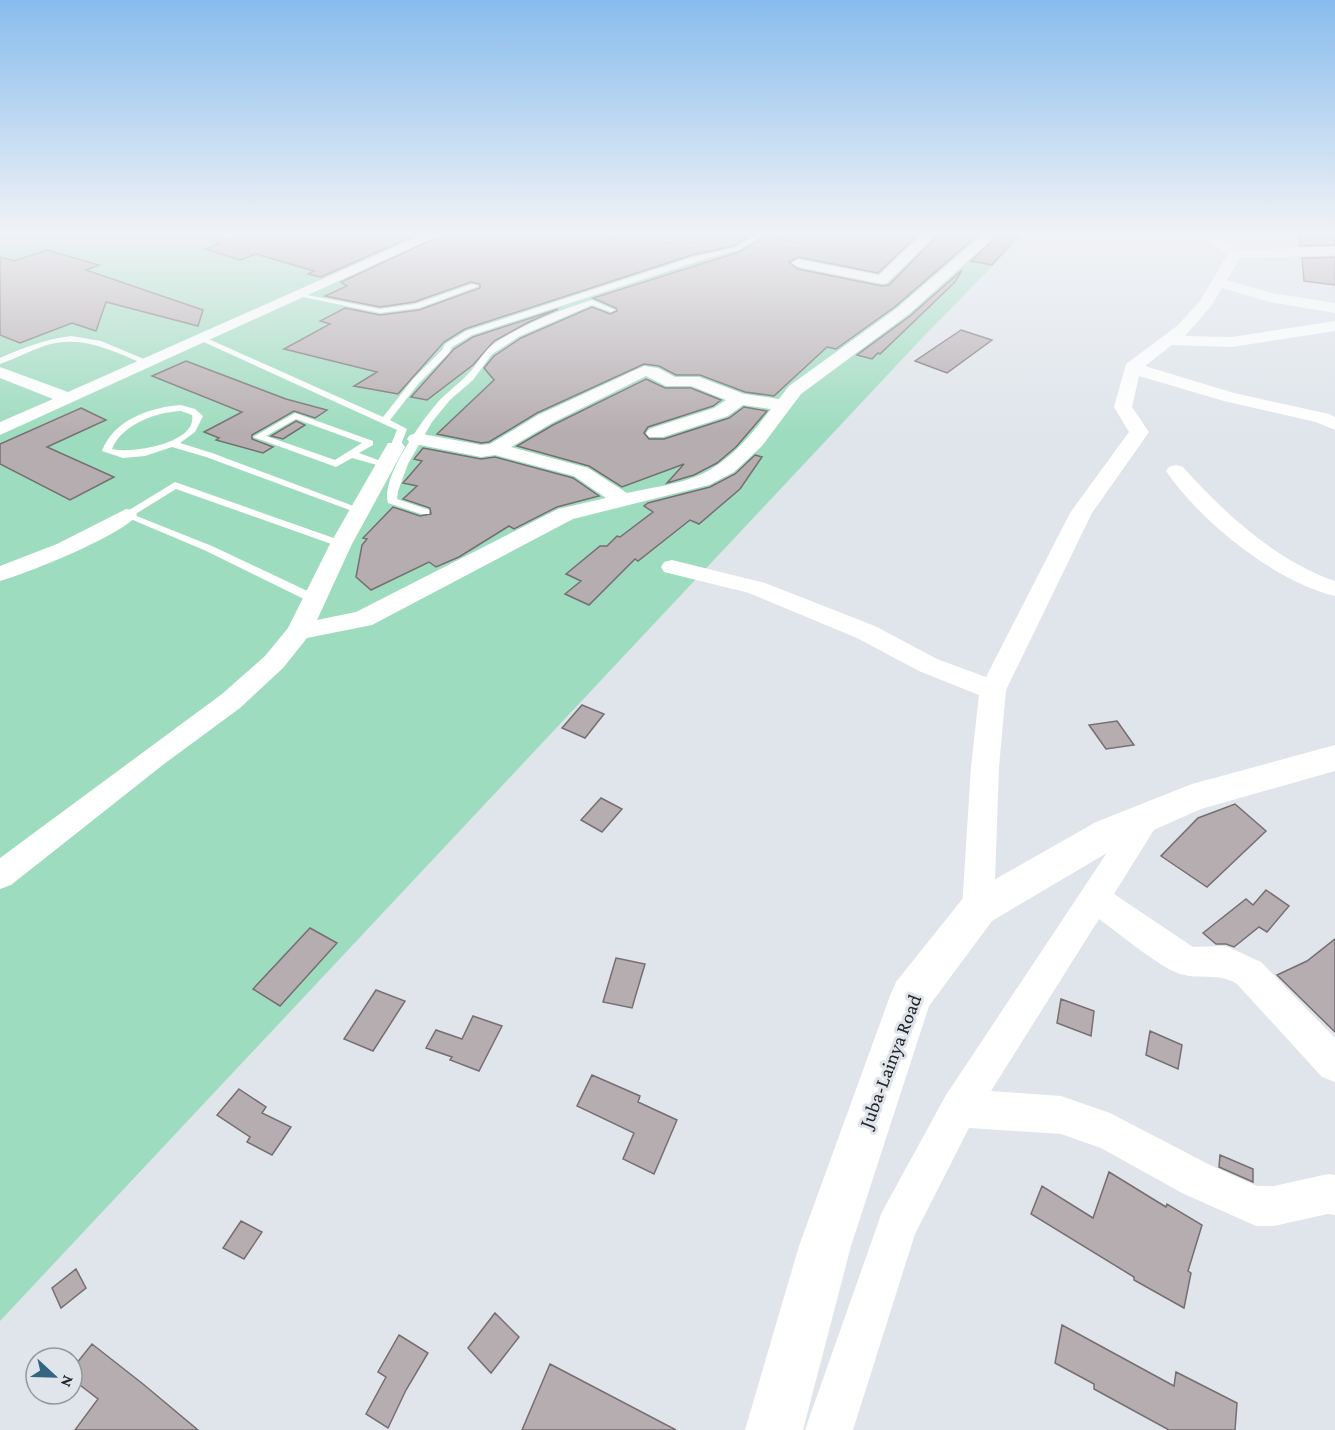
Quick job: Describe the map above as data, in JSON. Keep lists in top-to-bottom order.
{
  "streets": {
    "main road": ["Juba-Lainya Road"]
  },
  "north": "right"
}
